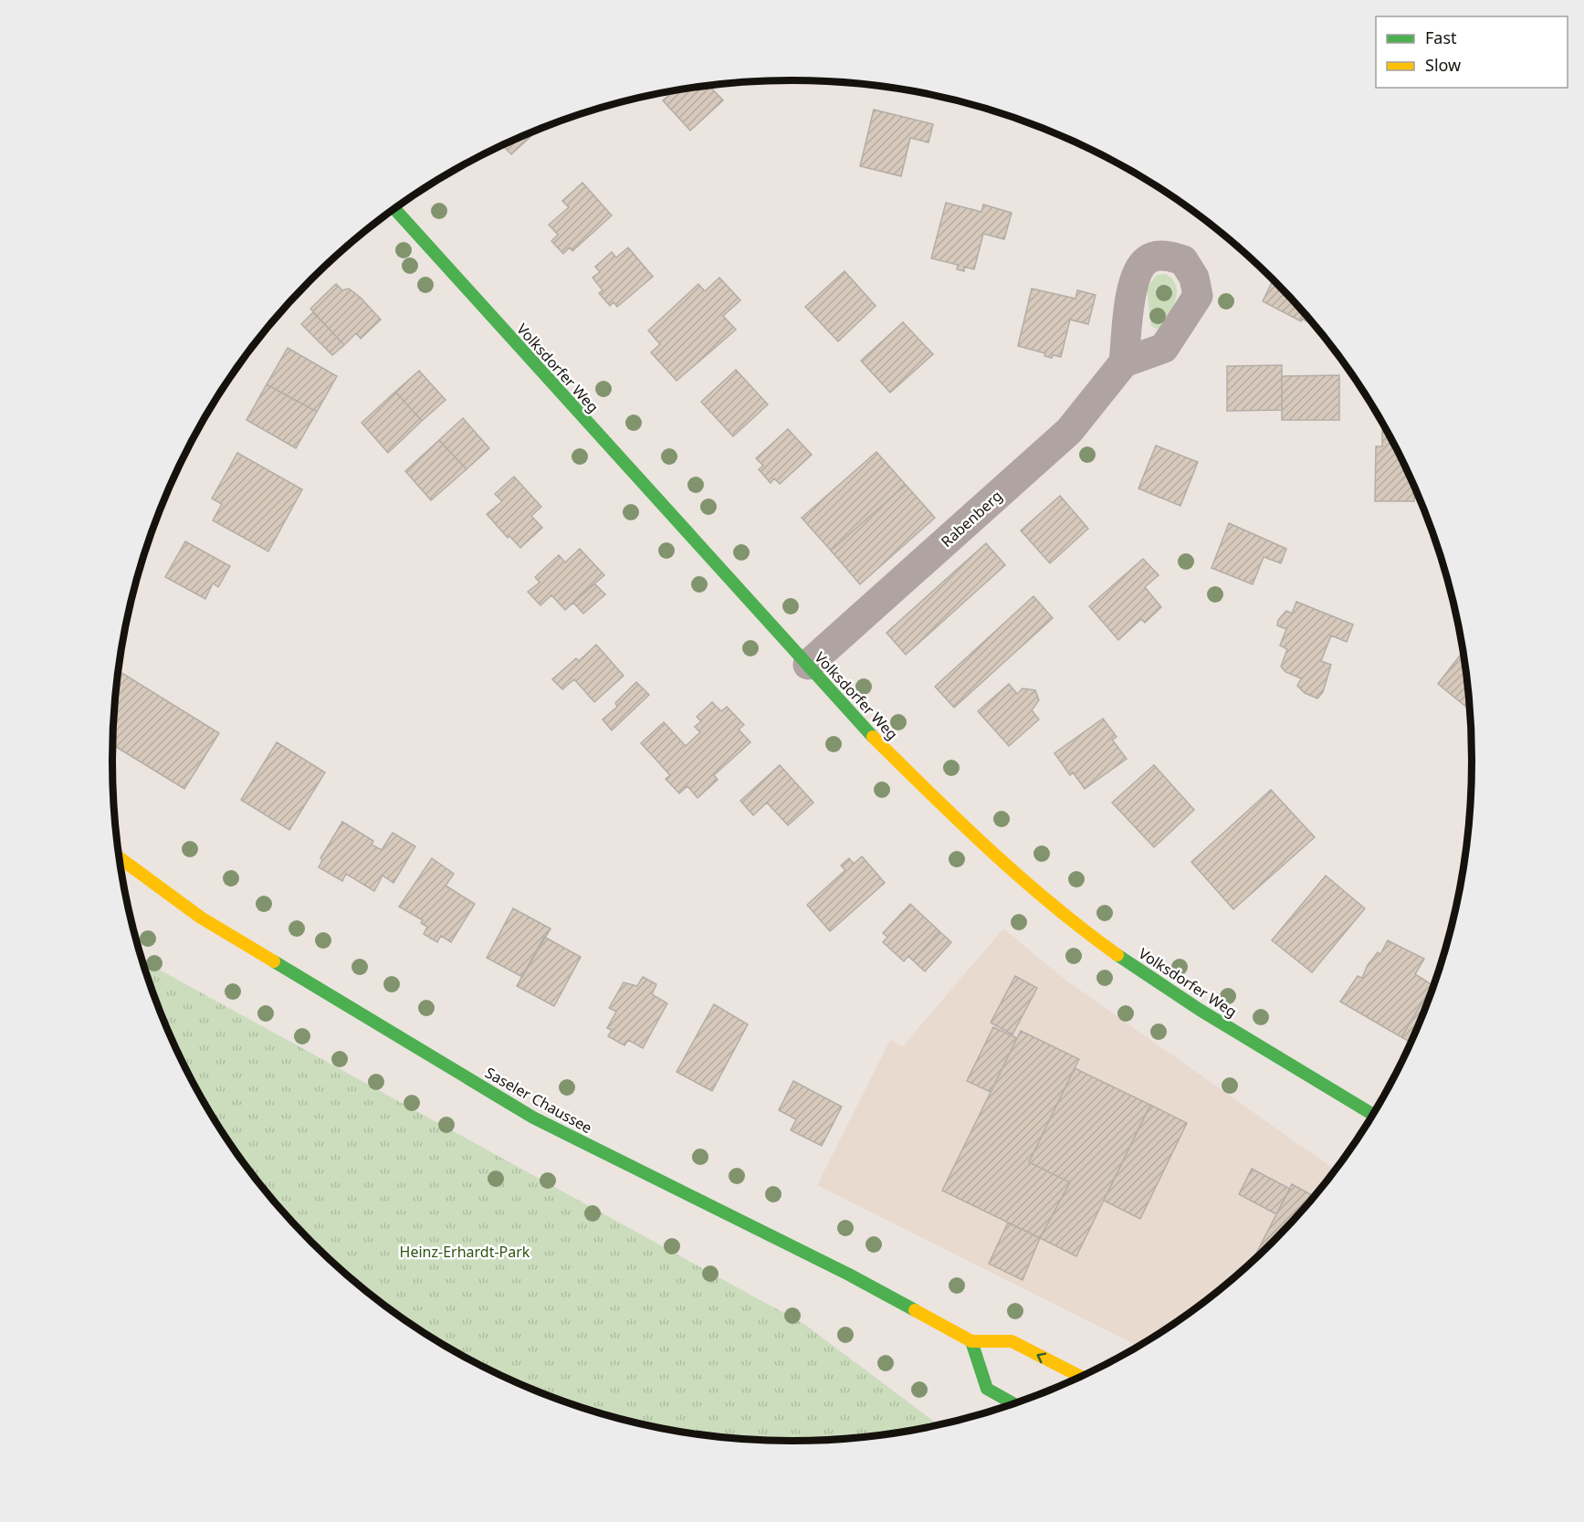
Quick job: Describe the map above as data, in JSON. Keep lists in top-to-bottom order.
{
  "streets": {
    "street": ["Volksdorfer Weg", "Rabenberg", "Saseler Chaussee"]
  },
  "crossings": [
    ["Volksdorfer Weg", "Rabenberg"]
  ],
  "parks": ["Heinz-Erhardt-Park"],
  "legend": ["Fast", "Slow"]
}
